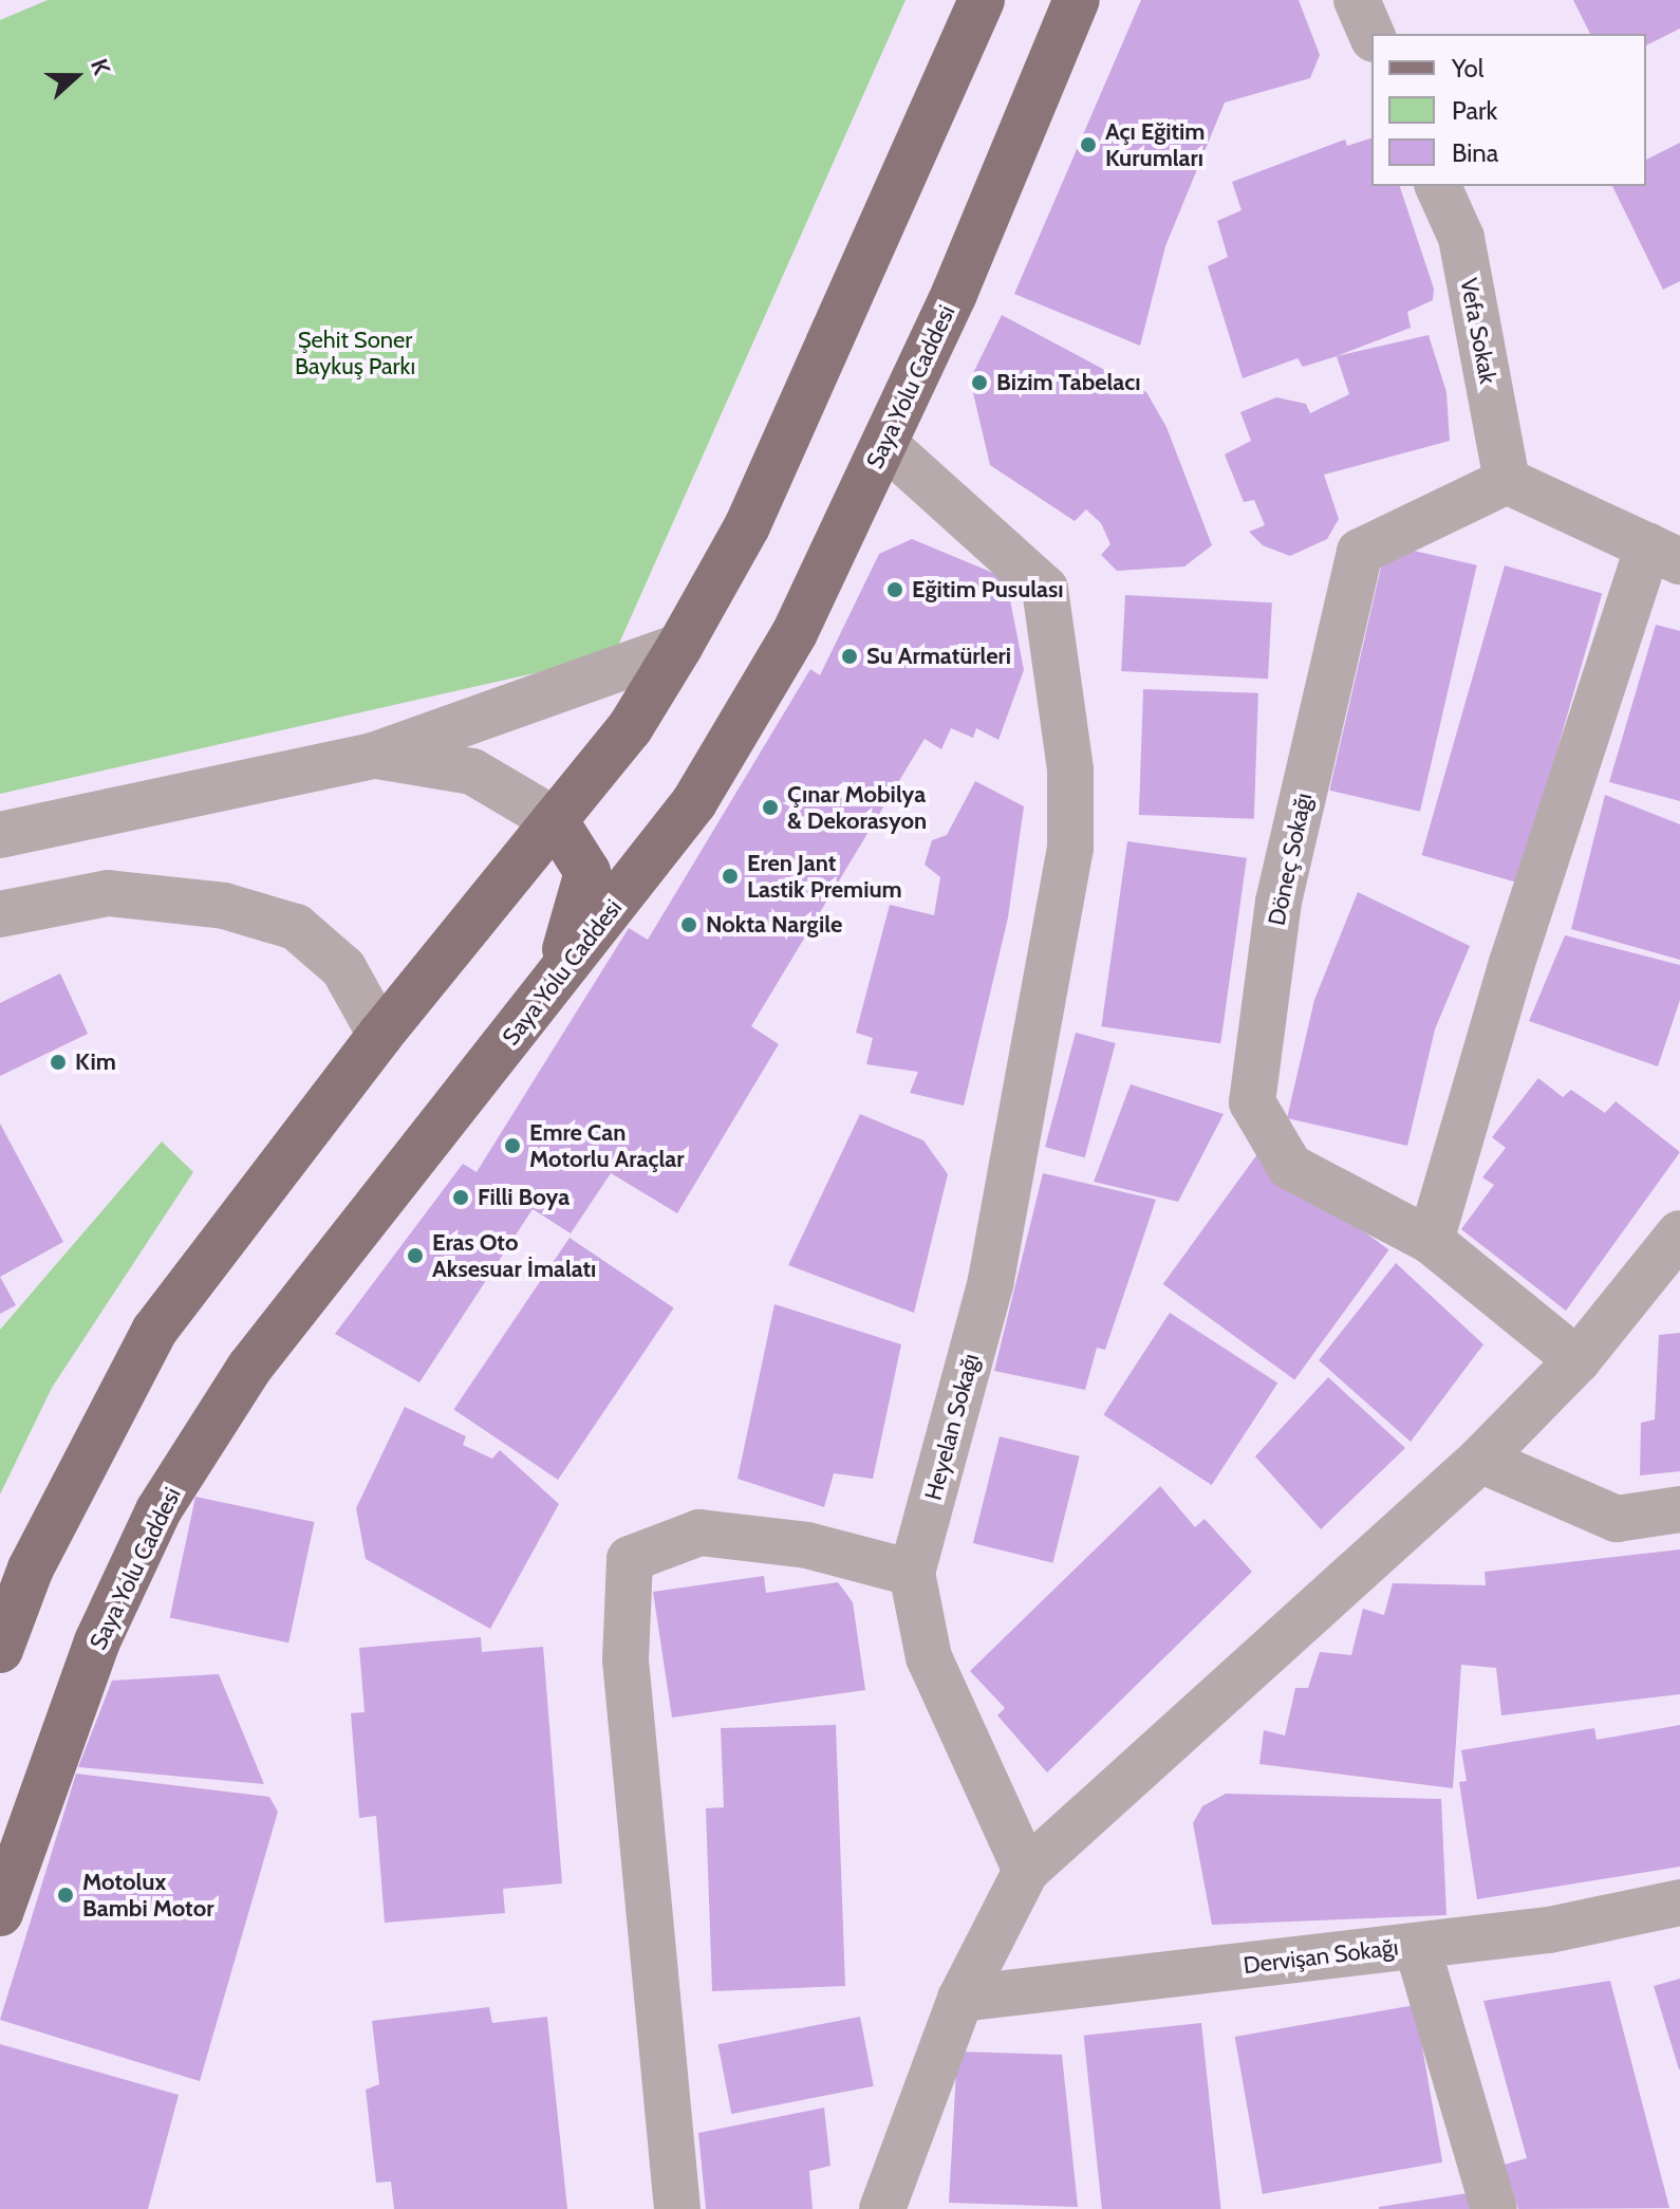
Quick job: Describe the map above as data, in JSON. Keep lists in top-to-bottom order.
{
  "streets": {
    "main road": ["Saya Yolu Caddesi"],
    "street": [
      "Vefa Sokak",
      "Döneç Sokağı",
      "Heyelan Sokağı",
      "Dervişan Sokağı"
    ]
  },
  "crossings": [
    ["Vefa Sokak", "Döneç Sokağı"],
    ["Saya Yolu Caddesi", "Heyelan Sokağı"]
  ],
  "parks": ["Şehit Soner Baykuş Parkı"],
  "places": [
    "Açı Eğitim Kurumları",
    "Bizim Tabelacı",
    "Eğitim Pusulası",
    "Su Armatürleri",
    "Çınar Mobilya & Dekorasyon",
    "Eren Jant Lastik Premium",
    "Nokta Nargile",
    "Kim",
    "Emre Can Motorlu Araçlar",
    "Filli Boya",
    "Eras Oto Aksesuar İmalatı",
    "Motolux Bambi Motor"
  ],
  "legend": ["Yol", "Park", "Bina"],
  "north": "right"
}
